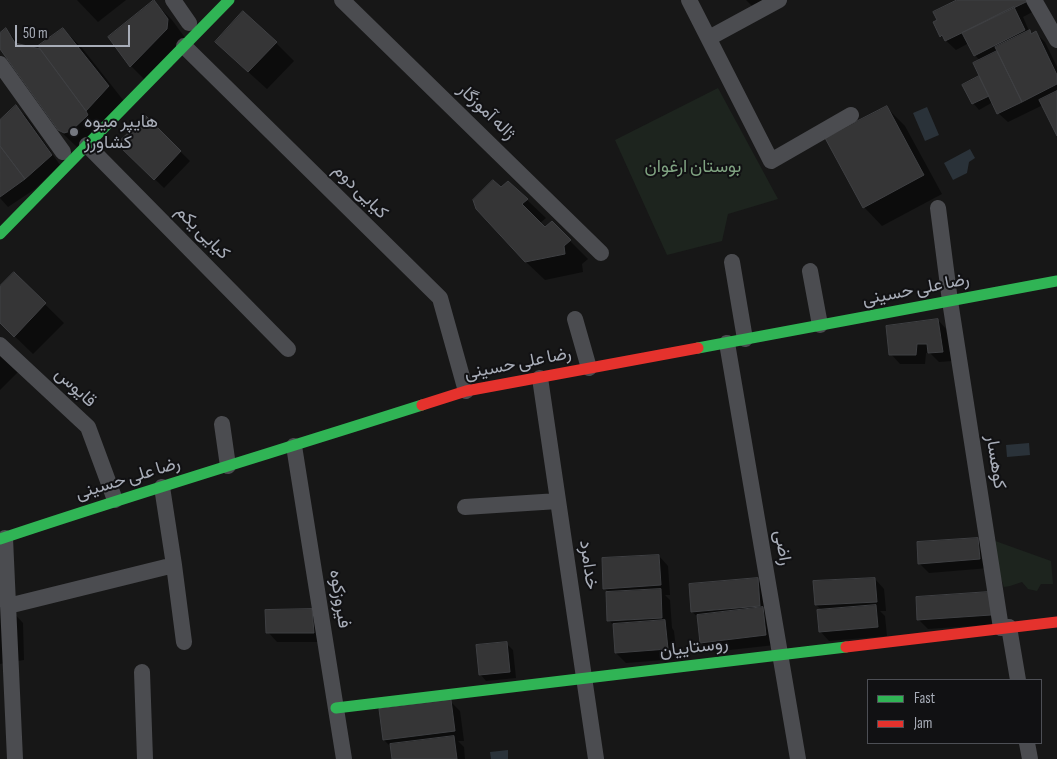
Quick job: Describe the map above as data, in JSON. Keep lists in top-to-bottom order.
{
  "streets": {
    "street": [
      "ژاله آموزگار",
      "کیایی دوم",
      "کیایی یکم",
      "رضا علی حسینی",
      "قایوس",
      "کوهسار",
      "راضی",
      "خدامرد",
      "فیروزکوه",
      "روستاییان"
    ]
  },
  "crossings": [
    ["کیایی دوم", "رضا علی حسینی"],
    ["رضا علی حسینی", "قایوس"],
    ["رضا علی حسینی", "کوهسار"],
    ["رضا علی حسینی", "راضی"],
    ["رضا علی حسینی", "خدامرد"],
    ["رضا علی حسینی", "فیروزکوه"],
    ["کوهسار", "روستاییان"],
    ["راضی", "روستاییان"],
    ["خدامرد", "روستاییان"],
    ["فیروزکوه", "روستاییان"]
  ],
  "parks": ["بوستان ارغوان"],
  "places": ["هایپر میوه کشاورز"],
  "legend": ["Fast", "Jam"],
  "scale_bar": "50 m"
}
